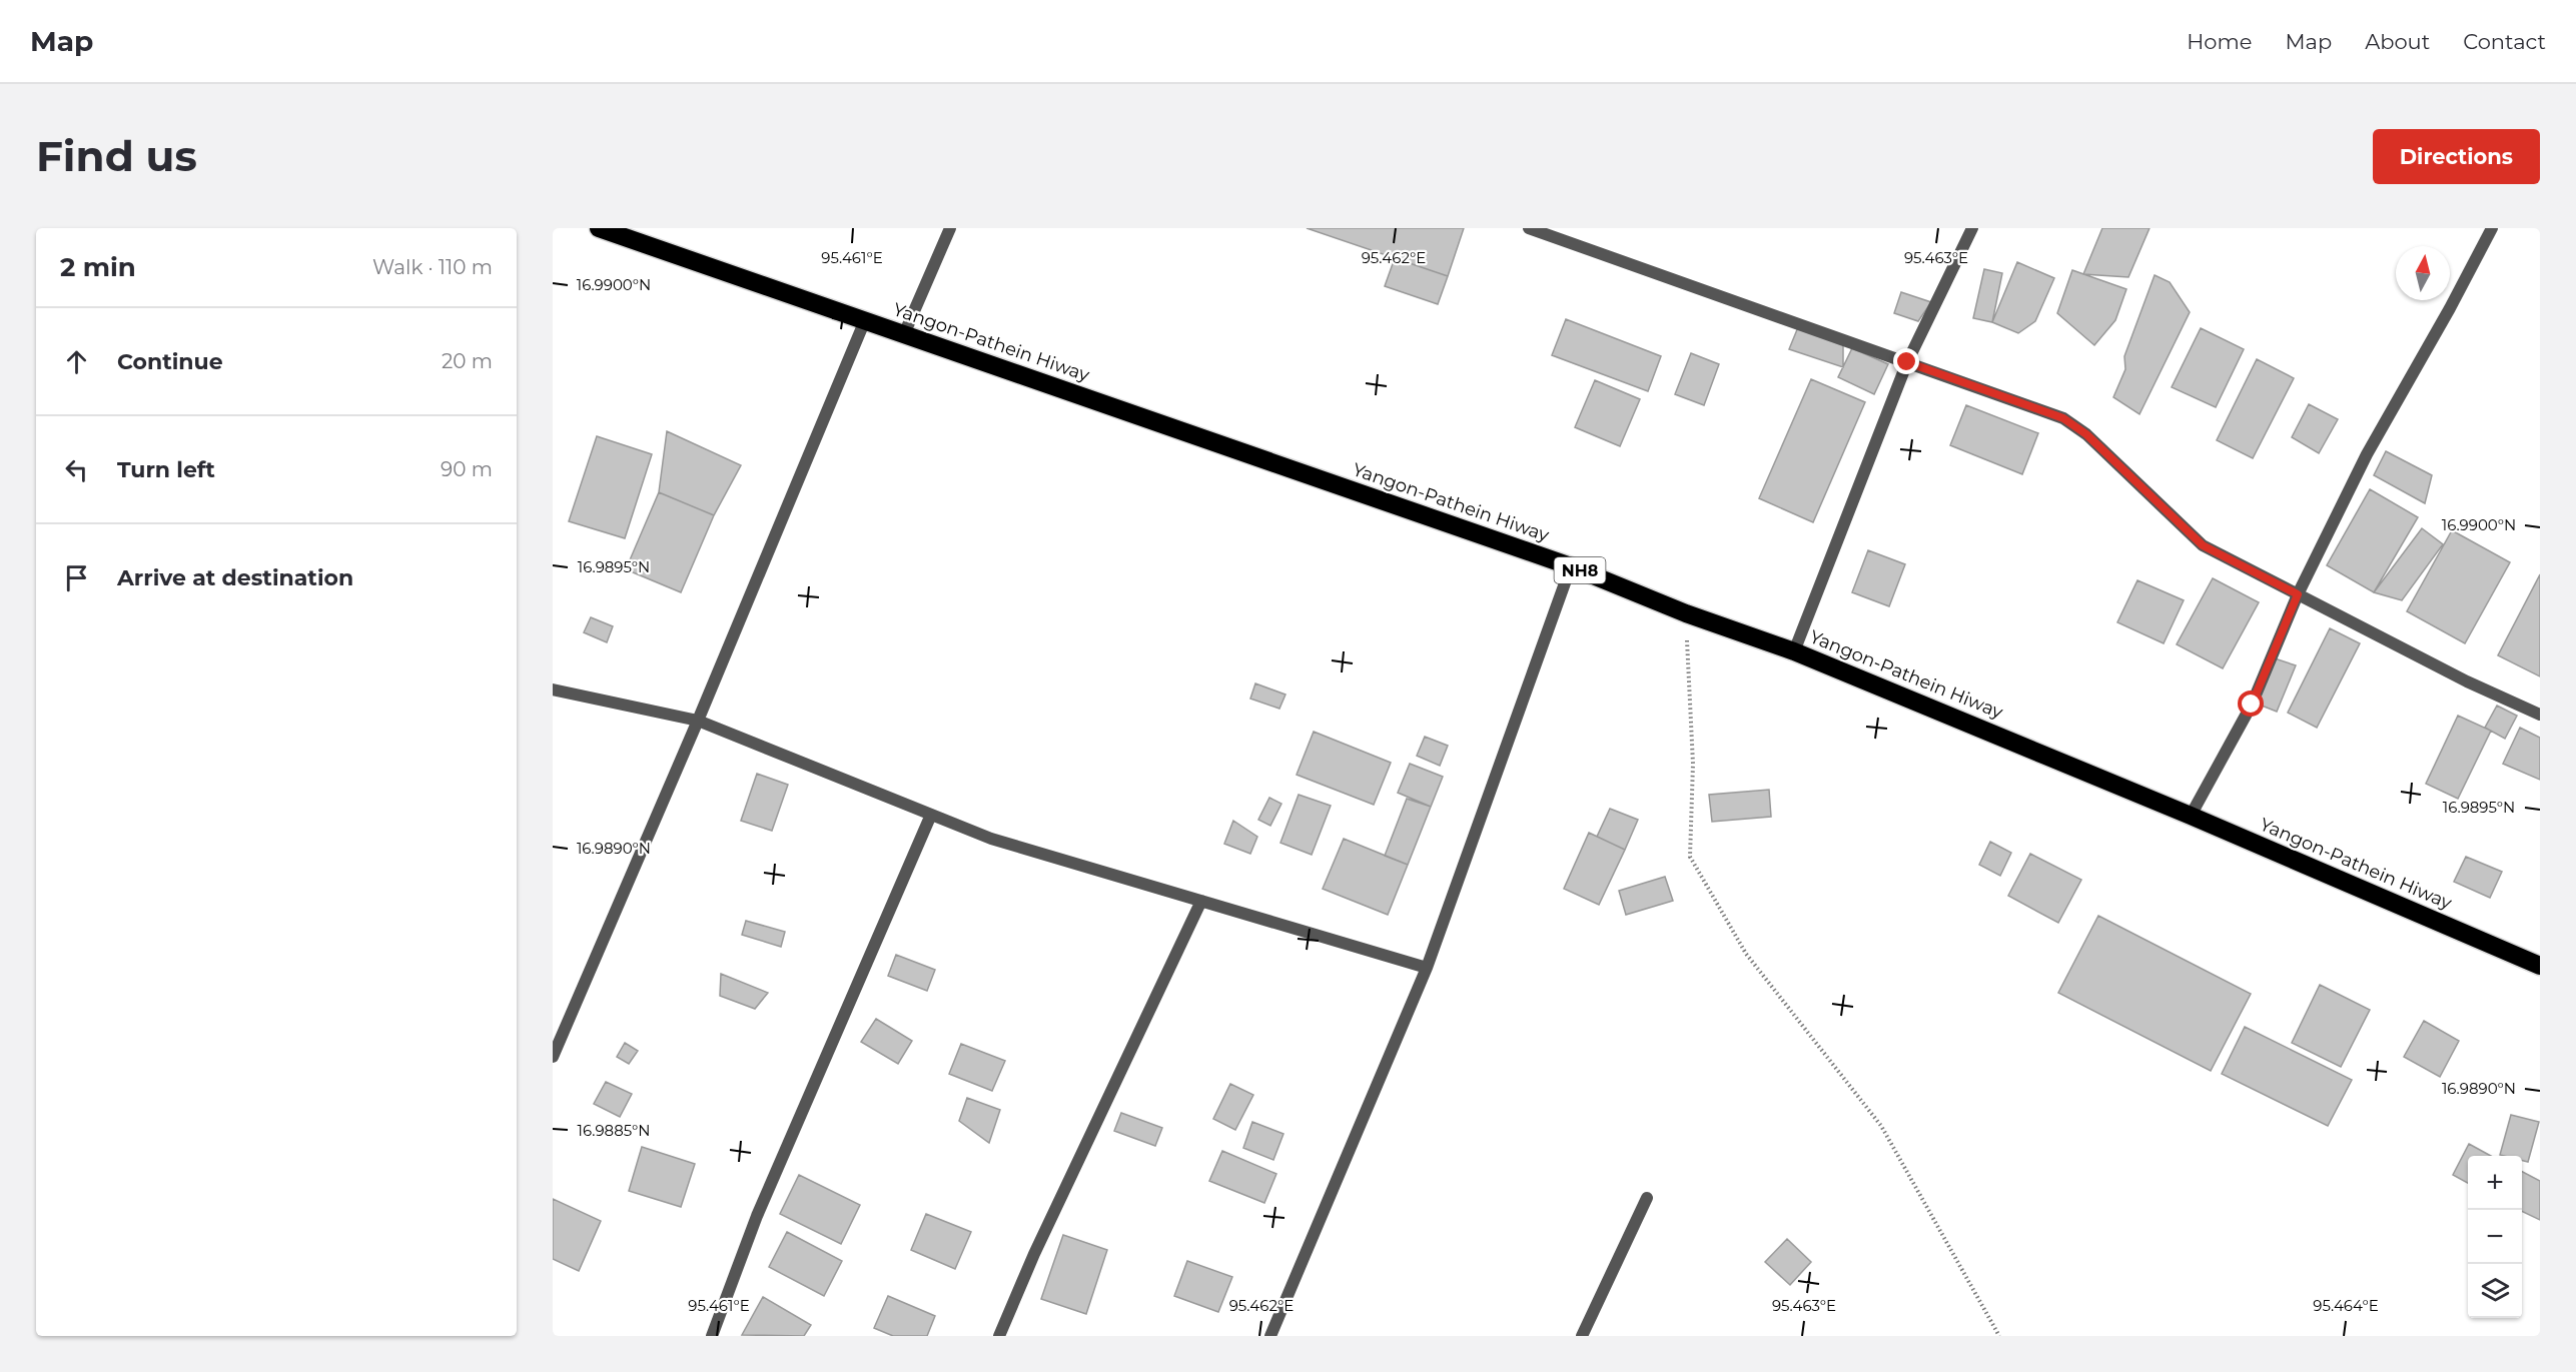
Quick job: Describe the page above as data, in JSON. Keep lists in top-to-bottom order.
{
  "streets": {
    "highway": ["Yangon-Pathein Hiway", "NH8"]
  },
  "north": "top",
  "page": {
    "header": "Map",
    "nav": [
      "Home",
      "Map",
      "About",
      "Contact"
    ],
    "buttons": "Directions",
    "title": "Find us",
    "heading": ["2 min", "Walk · 110 m"],
    "list": [
      ["Continue", "20 m"],
      ["Turn left", "90 m"],
      "Arrive at destination"
    ],
    "map_buttons": ["+", "−"]
  },
  "coordinates": [
    "95.461°E",
    "95.462°E",
    "95.463°E",
    "16.9900°N",
    "16.9895°N",
    "16.9890°N",
    "16.9885°N",
    "95.464°E"
  ]
}
